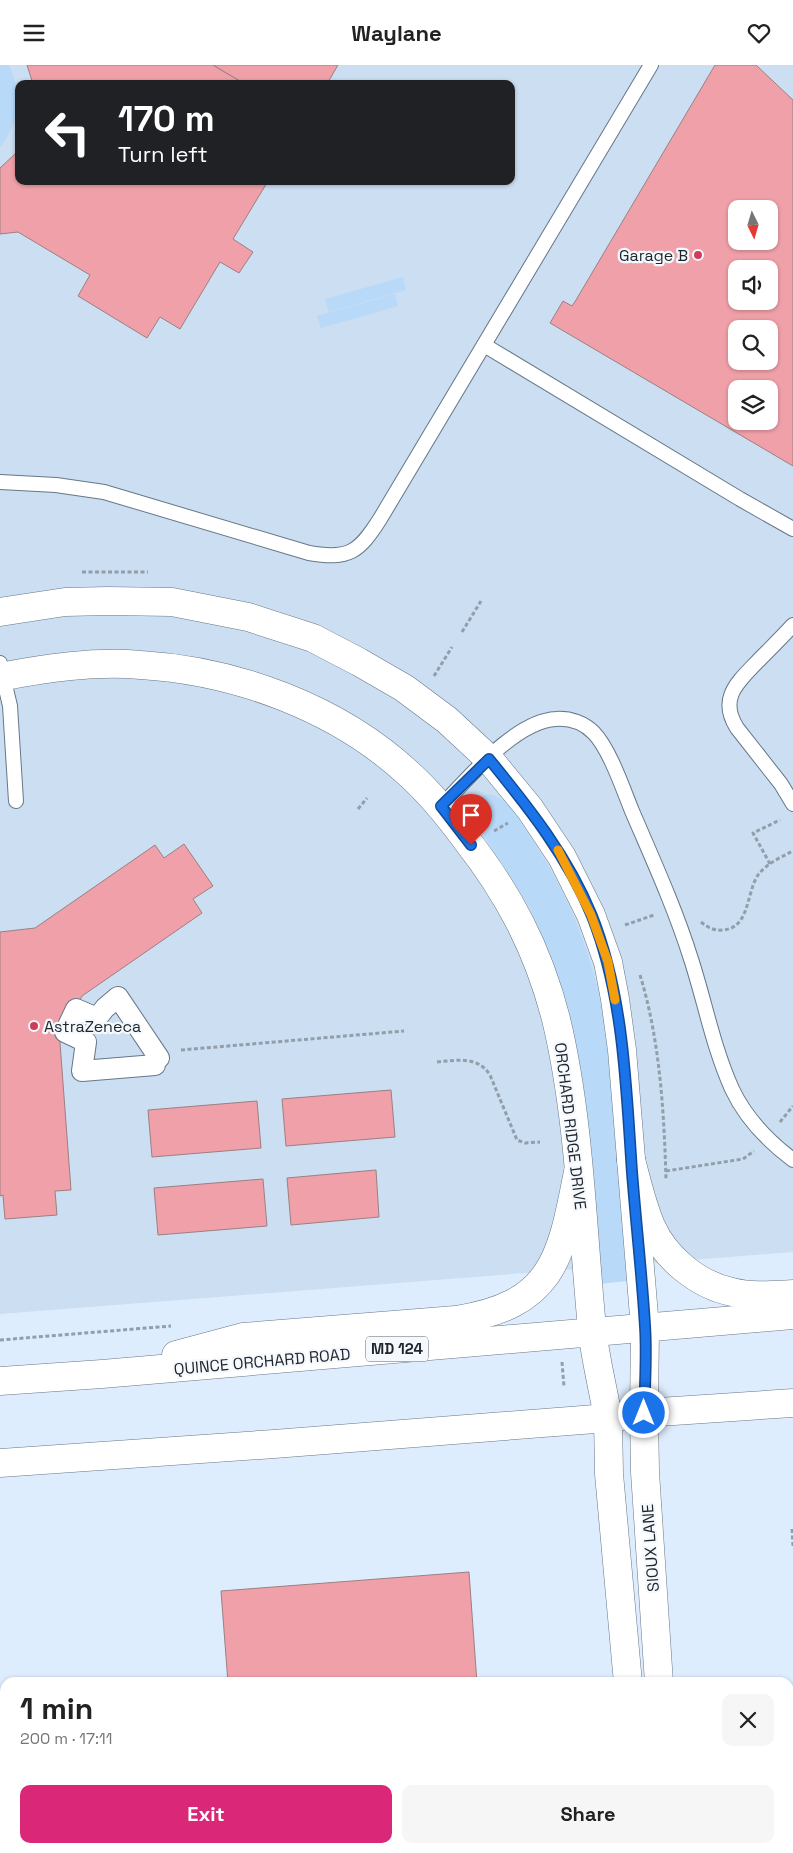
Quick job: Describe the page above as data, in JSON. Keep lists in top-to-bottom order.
{
  "streets": {
    "street": [
      "ORCHARD RIDGE DRIVE",
      "MD 124",
      "QUINCE ORCHARD ROAD",
      "SIOUX LANE"
    ]
  },
  "crossings": [
    ["ORCHARD RIDGE DRIVE", "QUINCE ORCHARD ROAD"],
    ["ORCHARD RIDGE DRIVE", "SIOUX LANE"]
  ],
  "places": ["Garage B", "AstraZeneca"],
  "north": "bottom",
  "page": {
    "header": "Waylane",
    "turn": ["170 m", "Turn left"],
    "heading": ["1 min", "200 m · 17:11"],
    "buttons": ["Exit", "Share"]
  }
}
